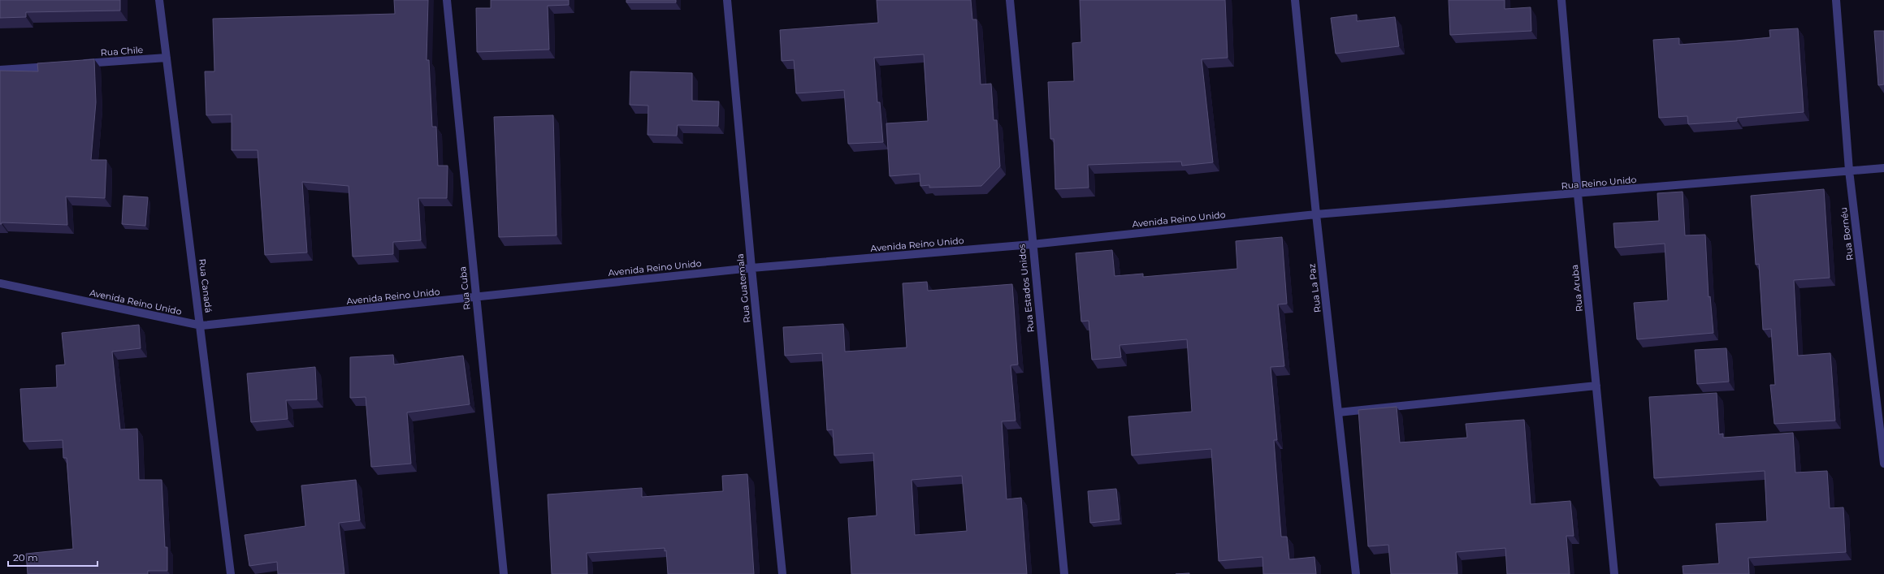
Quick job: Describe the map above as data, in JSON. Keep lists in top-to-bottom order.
{
  "streets": {
    "street": [
      "Rua Chile",
      "Rua Reino Unido",
      "Avenida Reino Unido",
      "Rua Bornéu",
      "Rua Canadá",
      "Rua Cuba",
      "Rua Guatemala",
      "Rua Estados Unidos",
      "Rua La Paz",
      "Rua Aruba"
    ]
  },
  "crossings": [
    ["Rua Chile", "Rua Canadá"],
    ["Rua Reino Unido", "Avenida Reino Unido"],
    ["Rua Reino Unido", "Rua Bornéu"],
    ["Rua Reino Unido", "Rua La Paz"],
    ["Rua Reino Unido", "Rua Aruba"],
    ["Avenida Reino Unido", "Rua Canadá"],
    ["Avenida Reino Unido", "Rua Cuba"],
    ["Avenida Reino Unido", "Rua Guatemala"],
    ["Avenida Reino Unido", "Rua Estados Unidos"],
    ["Avenida Reino Unido", "Rua La Paz"]
  ],
  "scale_bar": "20 m"
}
